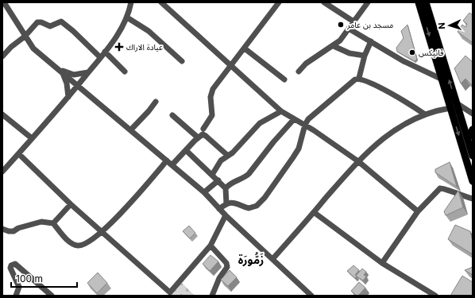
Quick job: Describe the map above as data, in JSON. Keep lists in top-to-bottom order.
{
  "districts": ["زَمُّورَة"],
  "places": {
    "other": ["مسجد بن عامر", "فانيكس"],
    "health": ["عيادة الاراك"]
  },
  "scale_bar": "100 m",
  "north": "left"
}
